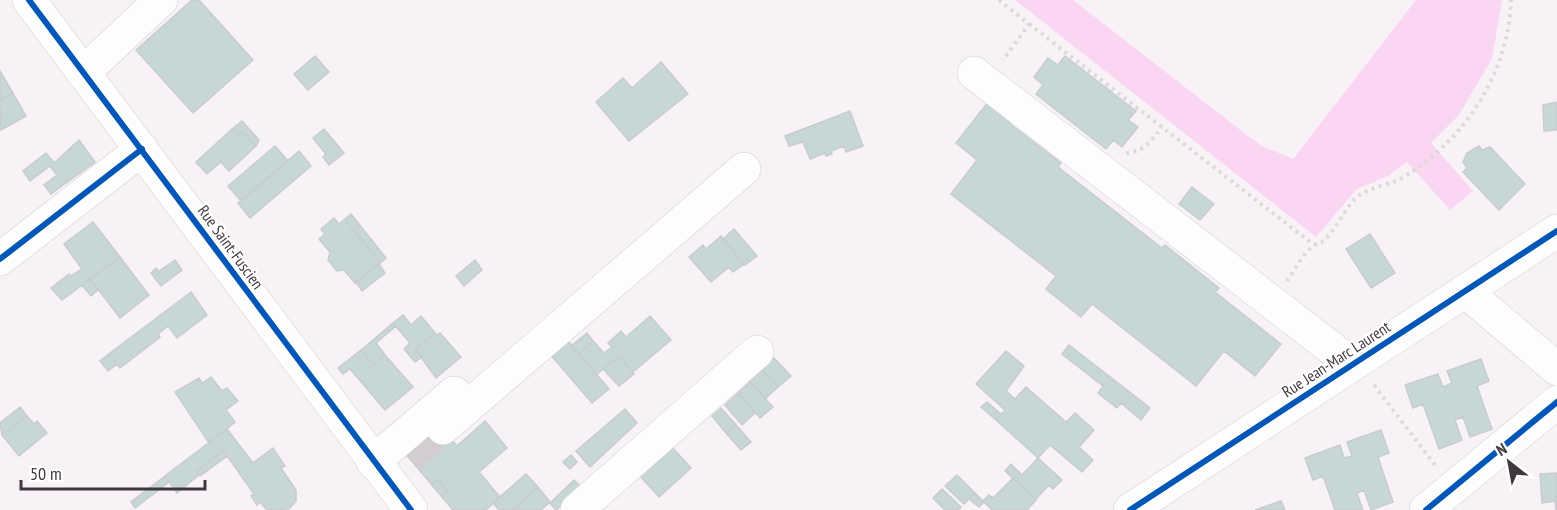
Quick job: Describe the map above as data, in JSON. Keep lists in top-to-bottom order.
{
  "streets": {
    "street": ["Rue Saint-Fuscien", "Rue Jean-Marc Laurent"]
  },
  "scale_bar": "50 m",
  "north": "top left"
}
